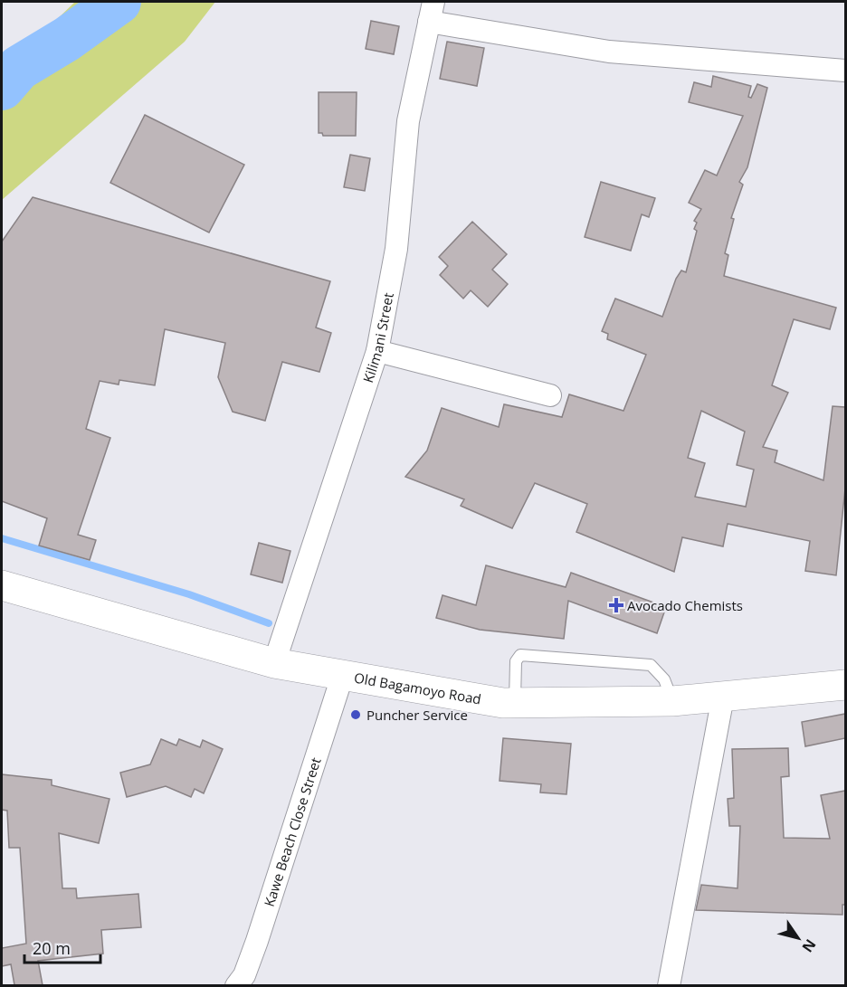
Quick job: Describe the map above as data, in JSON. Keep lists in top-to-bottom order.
{
  "streets": {
    "main road": ["Old Bagamoyo Road"],
    "street": ["Kilimani Street", "Kawe Beach Close Street"]
  },
  "crossings": [
    ["Kilimani Street", "Old Bagamoyo Road"],
    ["Old Bagamoyo Road", "Kawe Beach Close Street"]
  ],
  "places": {
    "health": ["Avocado Chemists"],
    "other": ["Puncher Service"]
  },
  "scale_bar": "20 m",
  "north": "bottom right"
}
